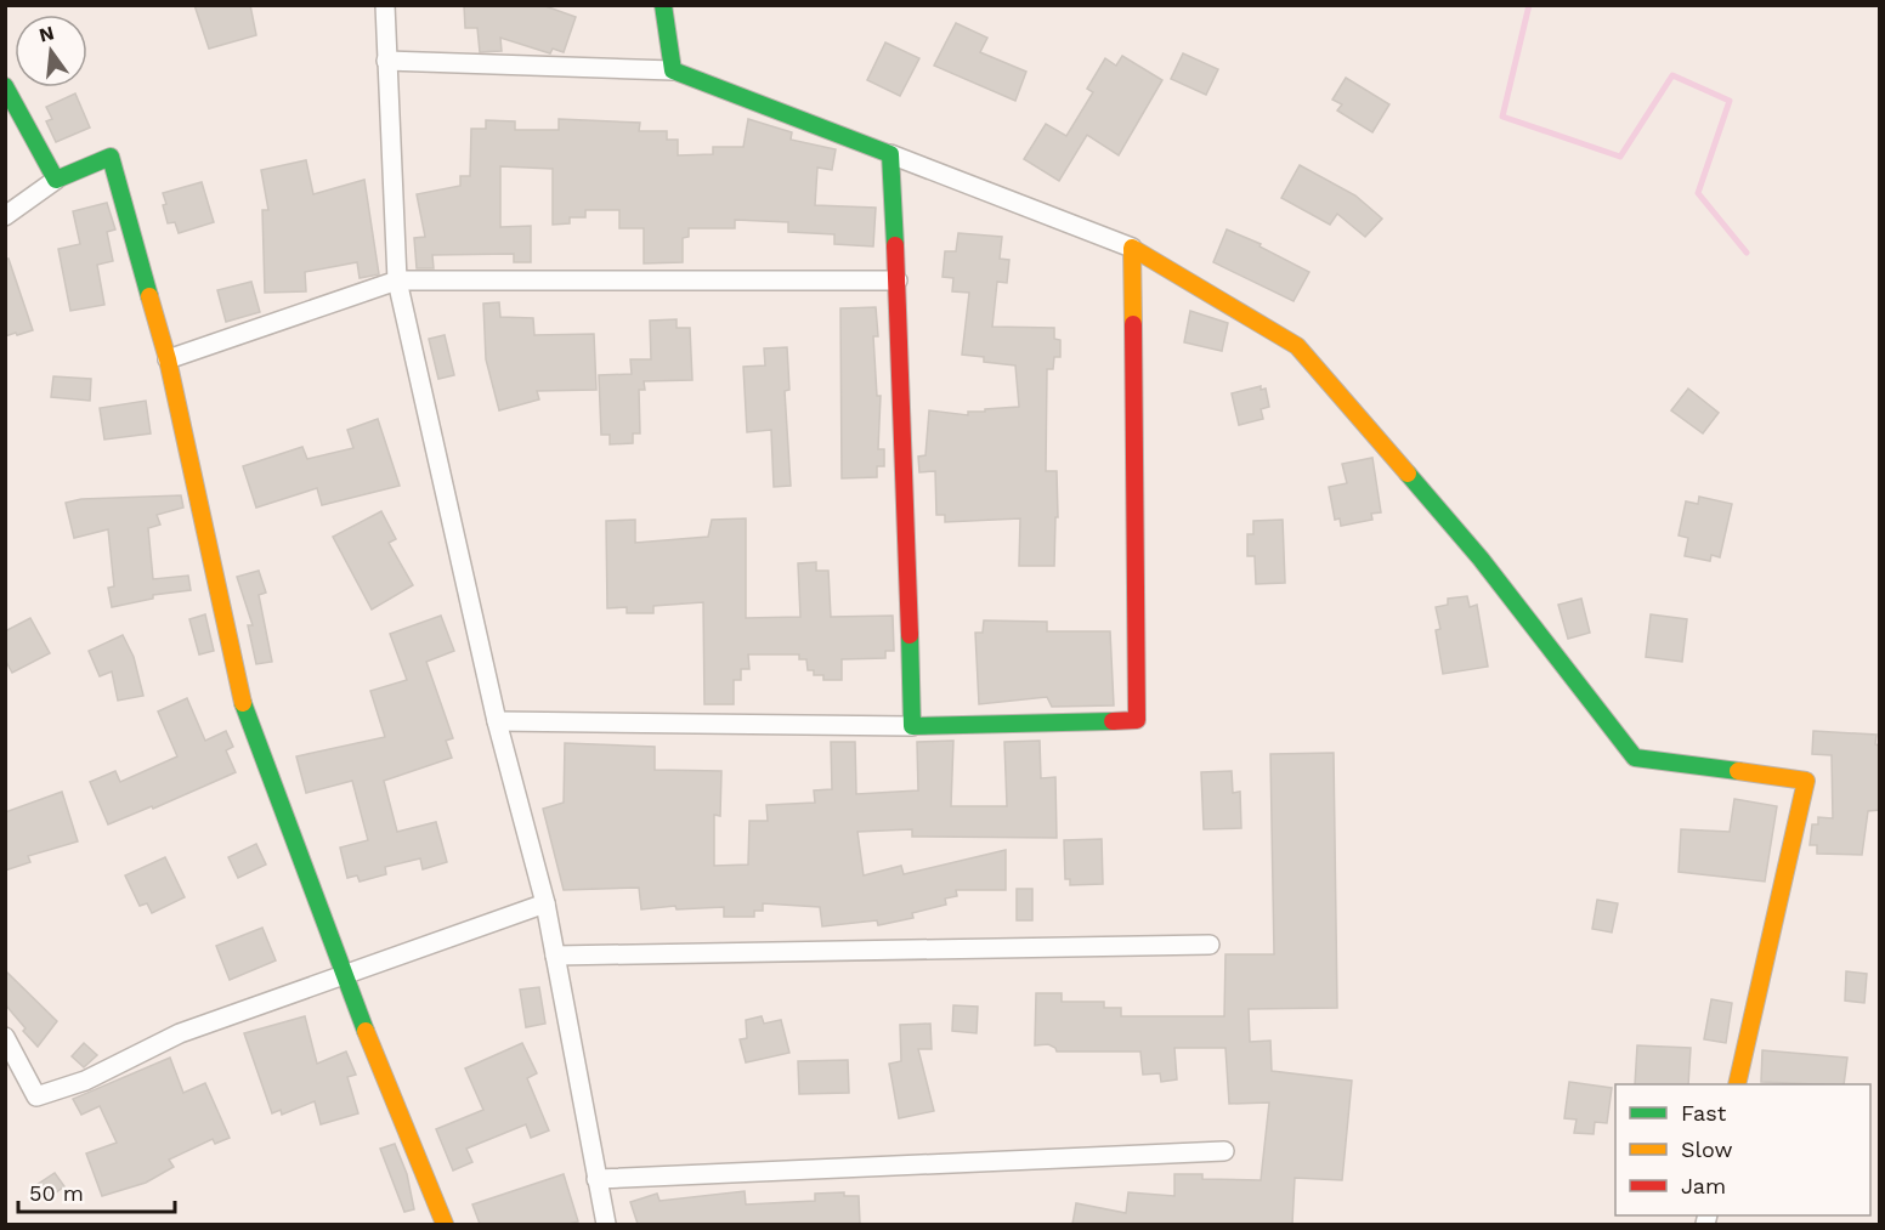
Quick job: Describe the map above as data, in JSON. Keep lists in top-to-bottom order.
{
  "legend": ["Fast", "Slow", "Jam"],
  "scale_bar": "50 m",
  "north": "top"
}
